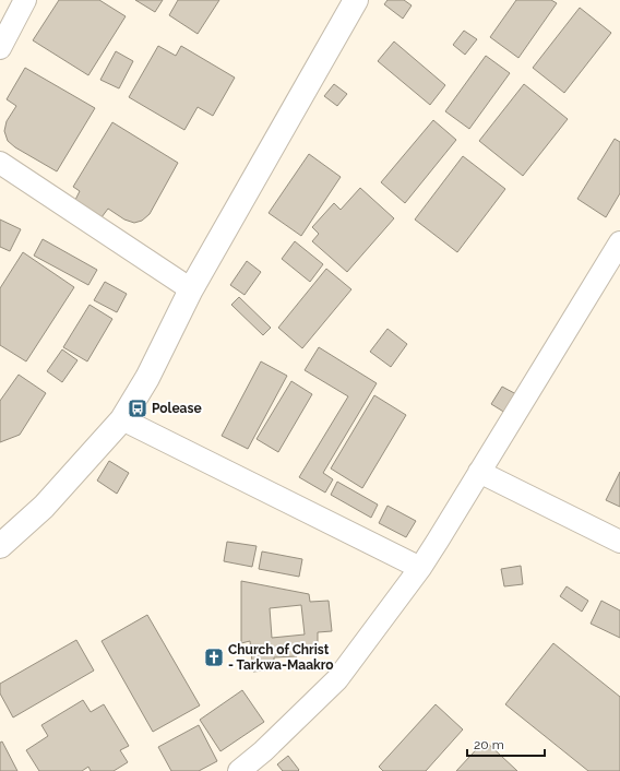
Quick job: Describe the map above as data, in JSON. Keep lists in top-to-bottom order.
{
  "places": {
    "bus stop": ["Polease"],
    "church": ["Church of Christ - Tarkwa-Maakro"]
  },
  "scale_bar": "20 m"
}
